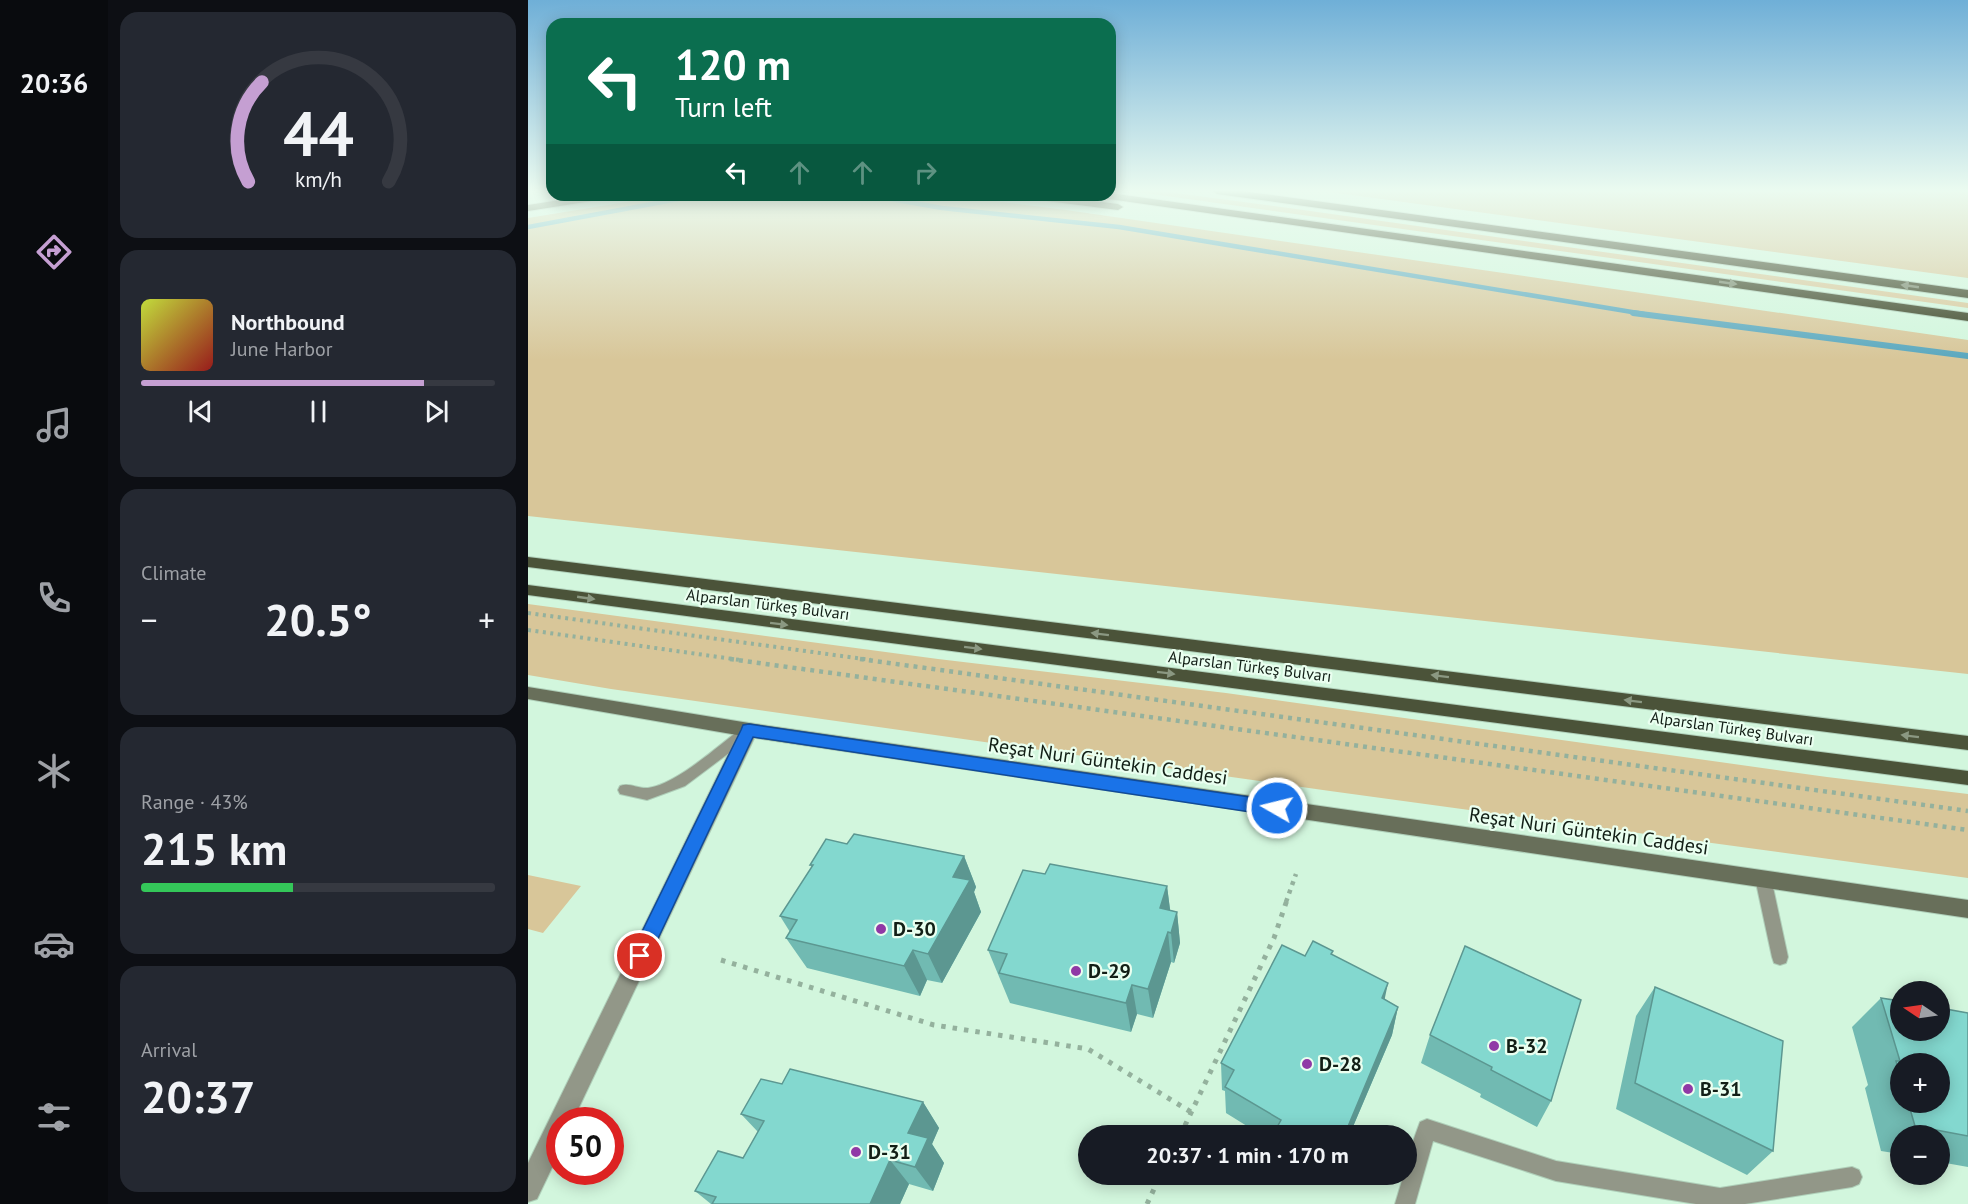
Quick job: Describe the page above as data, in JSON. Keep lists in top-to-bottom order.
{
  "streets": {
    "main road": ["Alparslan Türkeş Bulvarı", "Reşat Nuri Güntekin Caddesi"]
  },
  "places": [
    "D-30",
    "D-29",
    "B-32",
    "D-28",
    "B-31",
    "D-31"
  ],
  "north": "left",
  "page": {
    "tabs": "20:36",
    "turn": ["120 m", "Turn left"],
    "song": ["Northbound", "June Harbor"],
    "tile": [
      "Climate",
      ["Range · 43%", "215 km"],
      ["Arrival", "20:37"]
    ],
    "heat": ["−", "20.5°", "+"],
    "map_buttons": ["+", "−"],
    "limit": "50",
    "trip": "20:37 · 1 min · 170 m",
    "gauge": ["44", "km/h"]
  }
}
